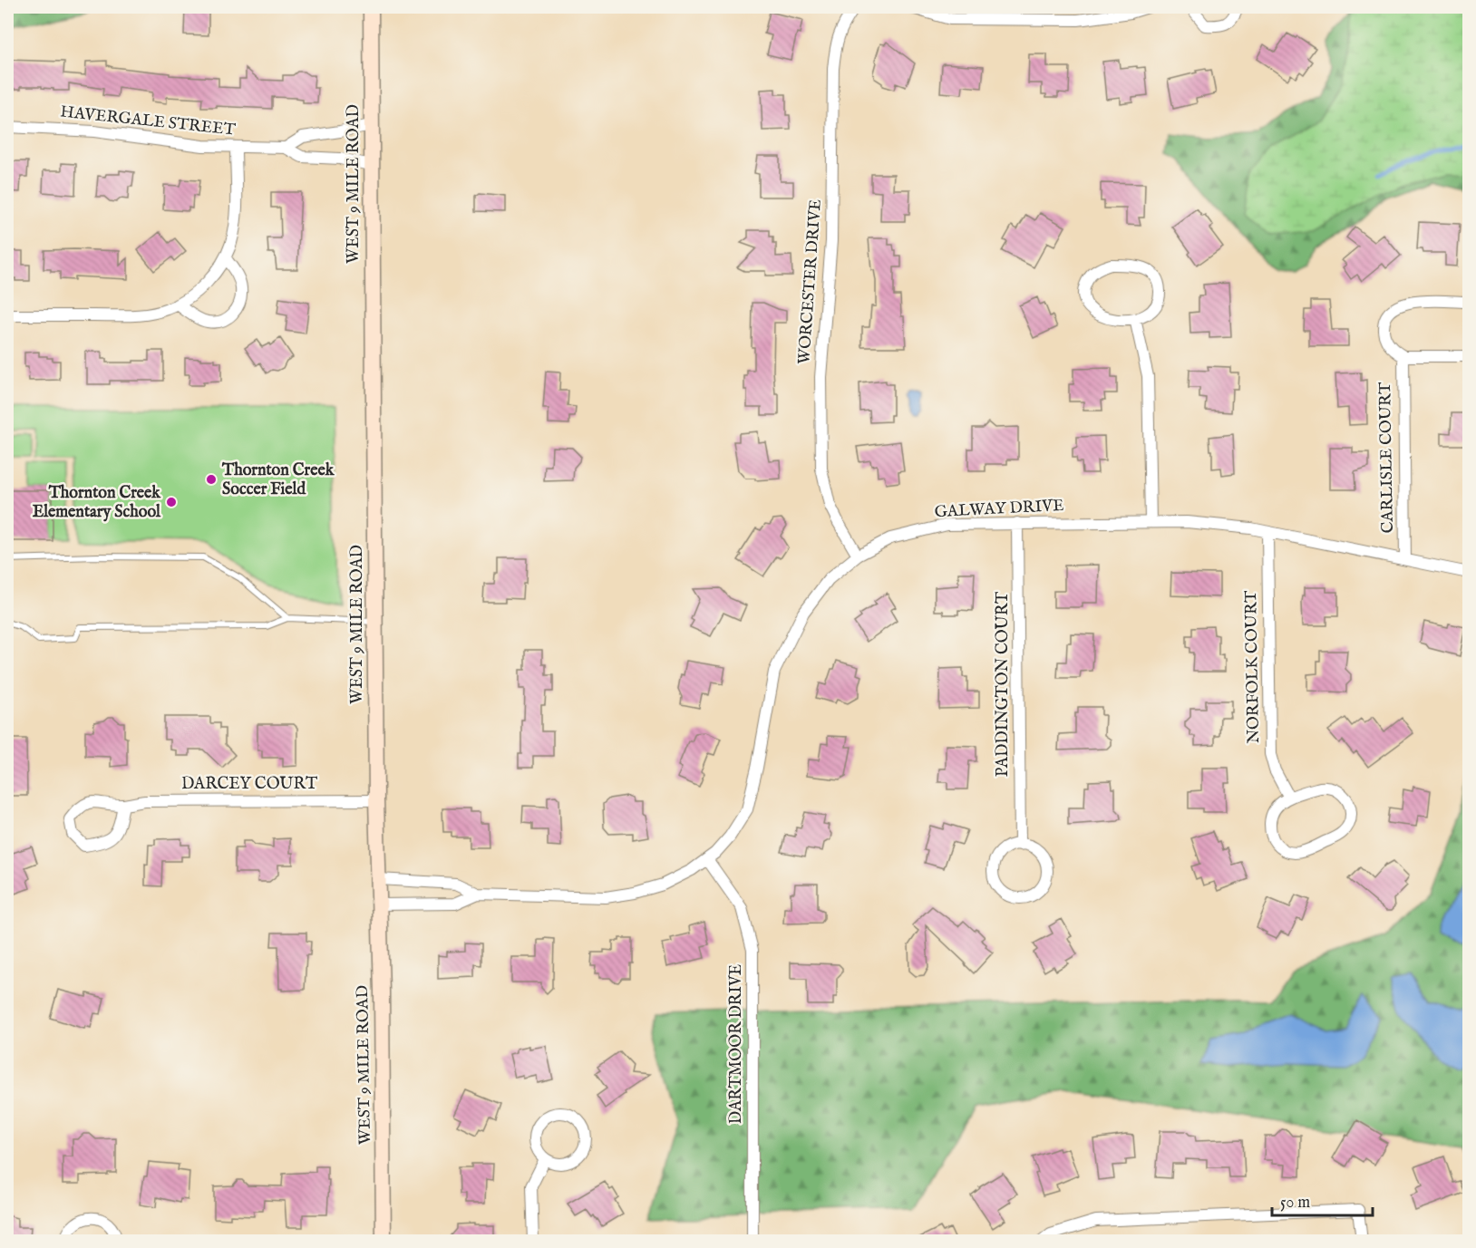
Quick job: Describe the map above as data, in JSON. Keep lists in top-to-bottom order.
{
  "streets": {
    "street": [
      "HAVERGALE STREET",
      "WEST 9 MILE ROAD",
      "WORCESTER DRIVE",
      "CARLISLE COURT",
      "GALWAY DRIVE",
      "NORFOLK COURT",
      "PADDINGTON COURT",
      "DARCEY COURT",
      "DARTMOOR DRIVE"
    ]
  },
  "crossings": [
    ["HAVERGALE STREET", "WEST 9 MILE ROAD"],
    ["WEST 9 MILE ROAD", "GALWAY DRIVE"],
    ["WEST 9 MILE ROAD", "DARCEY COURT"],
    ["WORCESTER DRIVE", "GALWAY DRIVE"],
    ["CARLISLE COURT", "GALWAY DRIVE"],
    ["GALWAY DRIVE", "NORFOLK COURT"],
    ["GALWAY DRIVE", "PADDINGTON COURT"],
    ["GALWAY DRIVE", "DARTMOOR DRIVE"]
  ],
  "places": ["Thornton Creek Soccer Field", "Thornton Creek Elementary School"],
  "scale_bar": "50 m"
}
